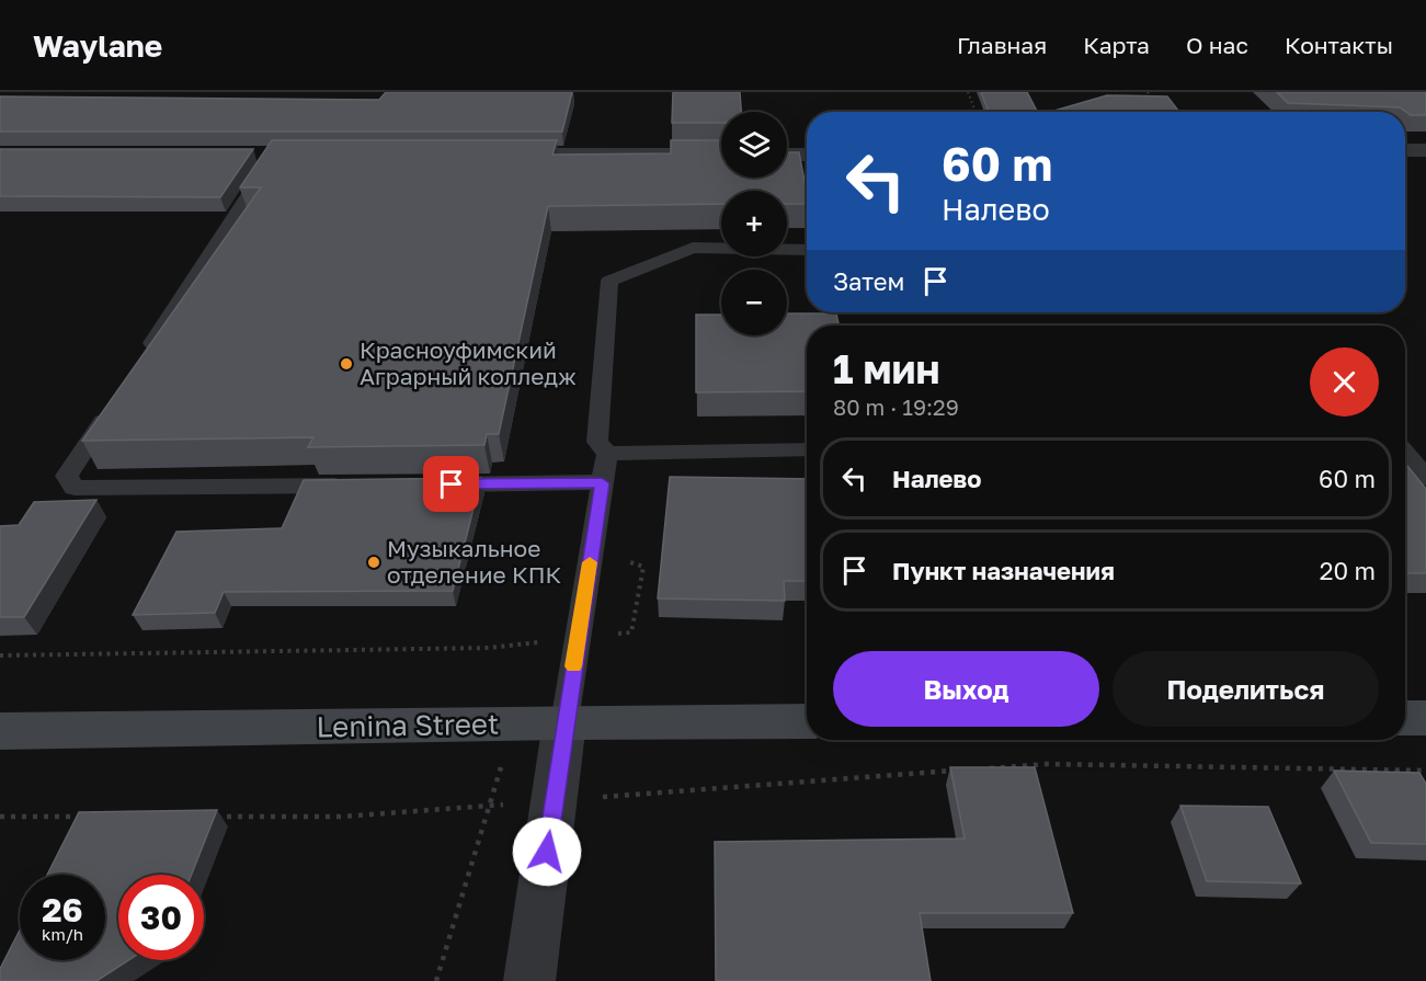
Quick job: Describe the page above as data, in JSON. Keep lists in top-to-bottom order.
{
  "streets": {
    "main road": ["Lenina Street"]
  },
  "places": ["Красноуфимский Аграрный колледж", "Музыкальное отделение КПК"],
  "page": {
    "header": "Waylane",
    "nav": [
      "Главная",
      "Карта",
      "О нас",
      "Контакты"
    ],
    "map_buttons": ["+", "−"],
    "turn": ["60 m", "Налево"],
    "then": "Затем",
    "heading": ["1 мин", "80 m · 19:29"],
    "list": [
      {
        "name": "Налево",
        "value": "60 m"
      },
      {
        "name": "Пункт назначения",
        "value": "20 m"
      }
    ],
    "buttons": ["Выход", "Поделиться"],
    "speed": "26 km/h",
    "limit": "30"
  }
}
